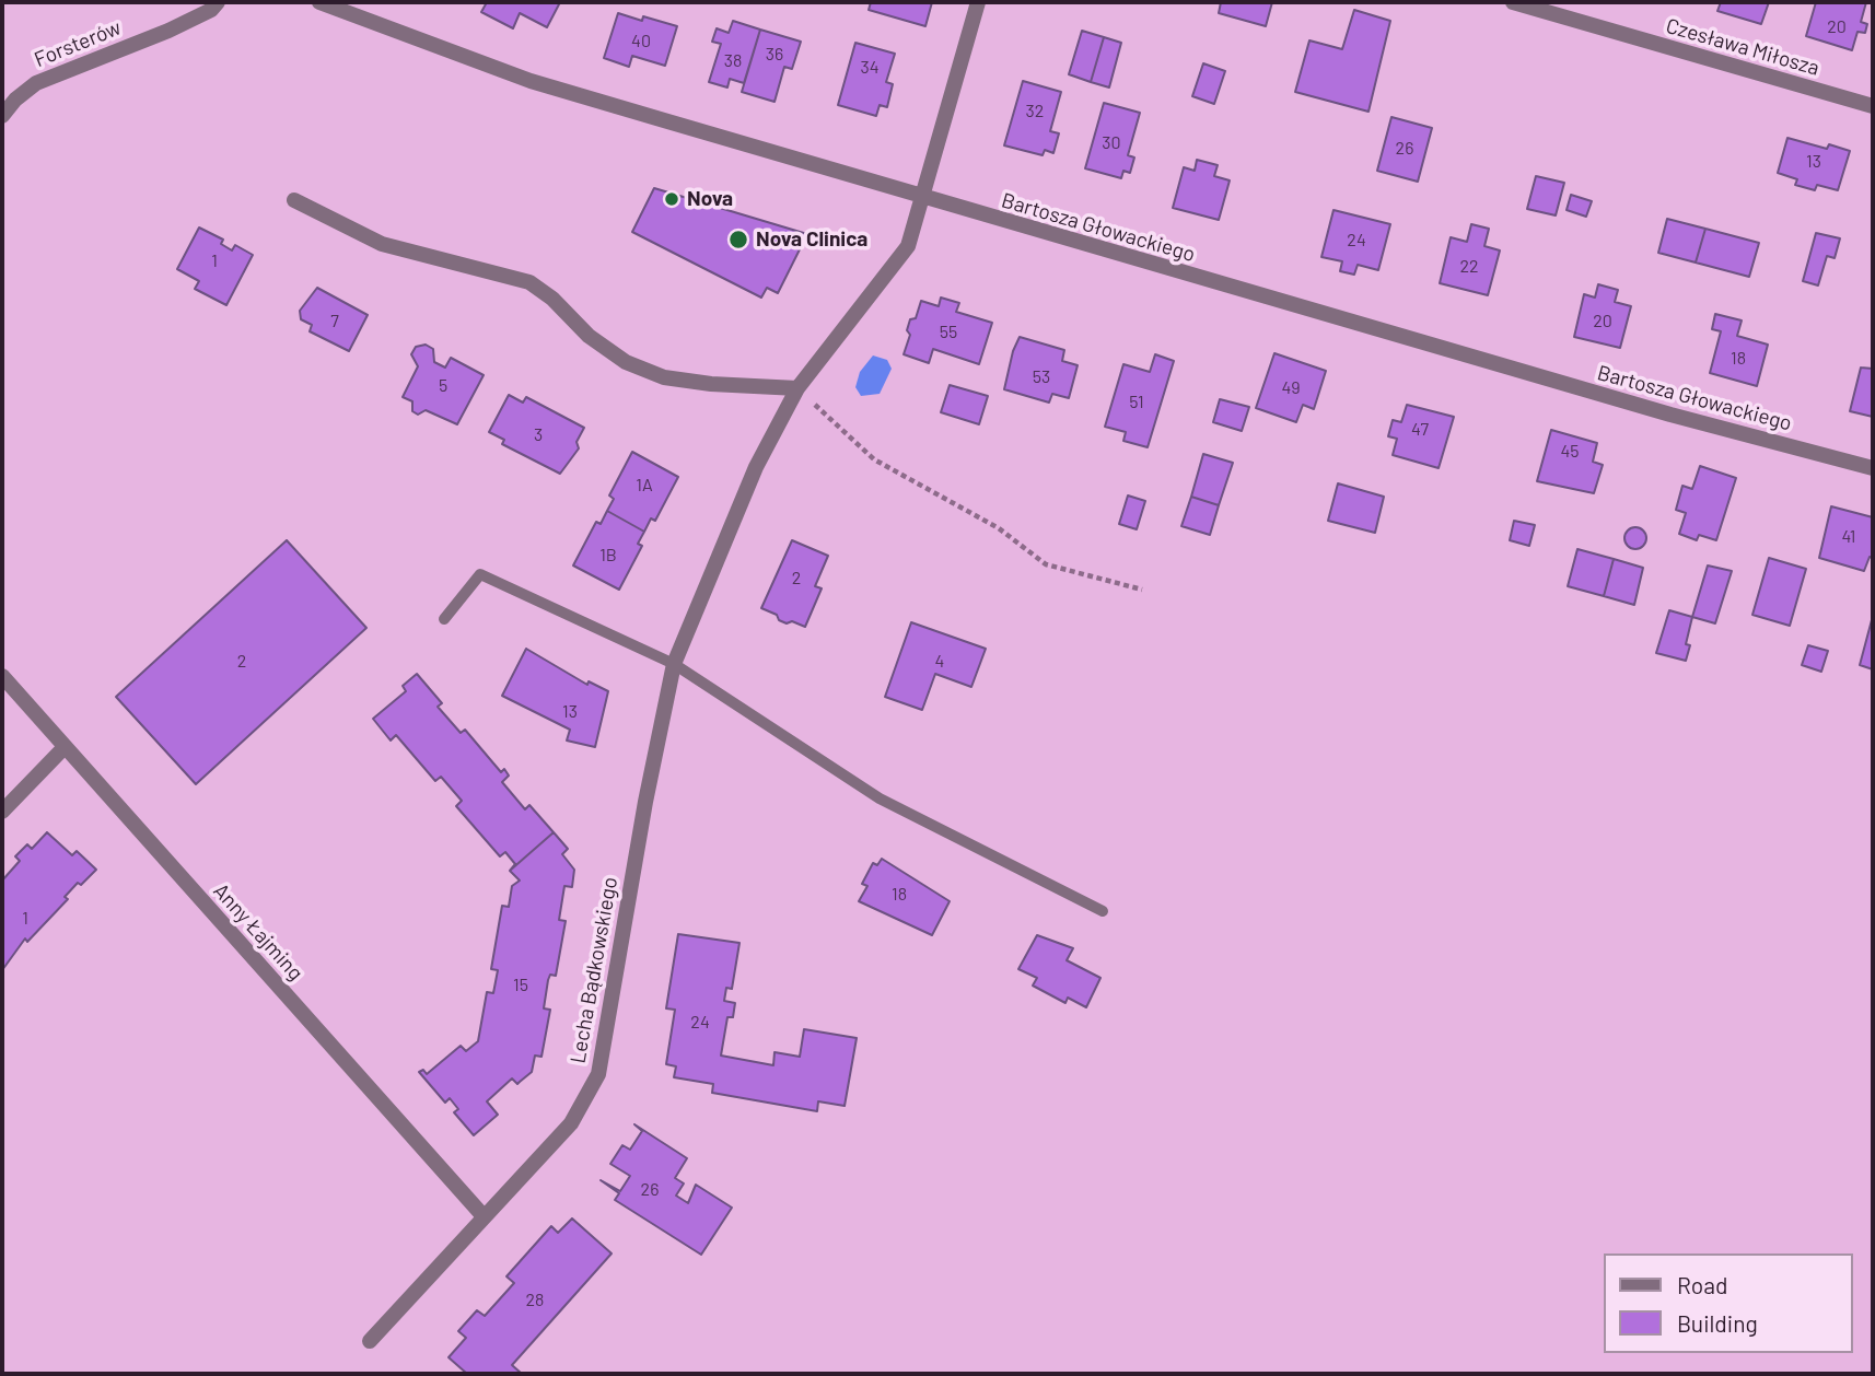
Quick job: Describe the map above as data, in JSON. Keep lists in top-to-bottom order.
{
  "streets": {
    "street": [
      "Forsterów",
      "Czesława Miłosza",
      "Bartosza Głowackiego",
      "Anny Łajming",
      "Lecha Bądkowskiego"
    ]
  },
  "crossings": [
    ["Bartosza Głowackiego", "Lecha Bądkowskiego"],
    ["Anny Łajming", "Lecha Bądkowskiego"]
  ],
  "places": ["Nova", "Nova Clinica"],
  "house_numbers": [
    "20",
    "40",
    "36",
    "38",
    "34",
    "32",
    "30",
    "26",
    "13",
    "24",
    "1",
    "22",
    "7",
    "20",
    "55",
    "18",
    "53",
    "5",
    "49",
    "51",
    "47",
    "3",
    "45",
    "1A",
    "41",
    "1B",
    "2",
    "2",
    "4",
    "13",
    "18",
    "1",
    "15",
    "24",
    "26",
    "28"
  ],
  "legend": ["Road", "Building"]
}
